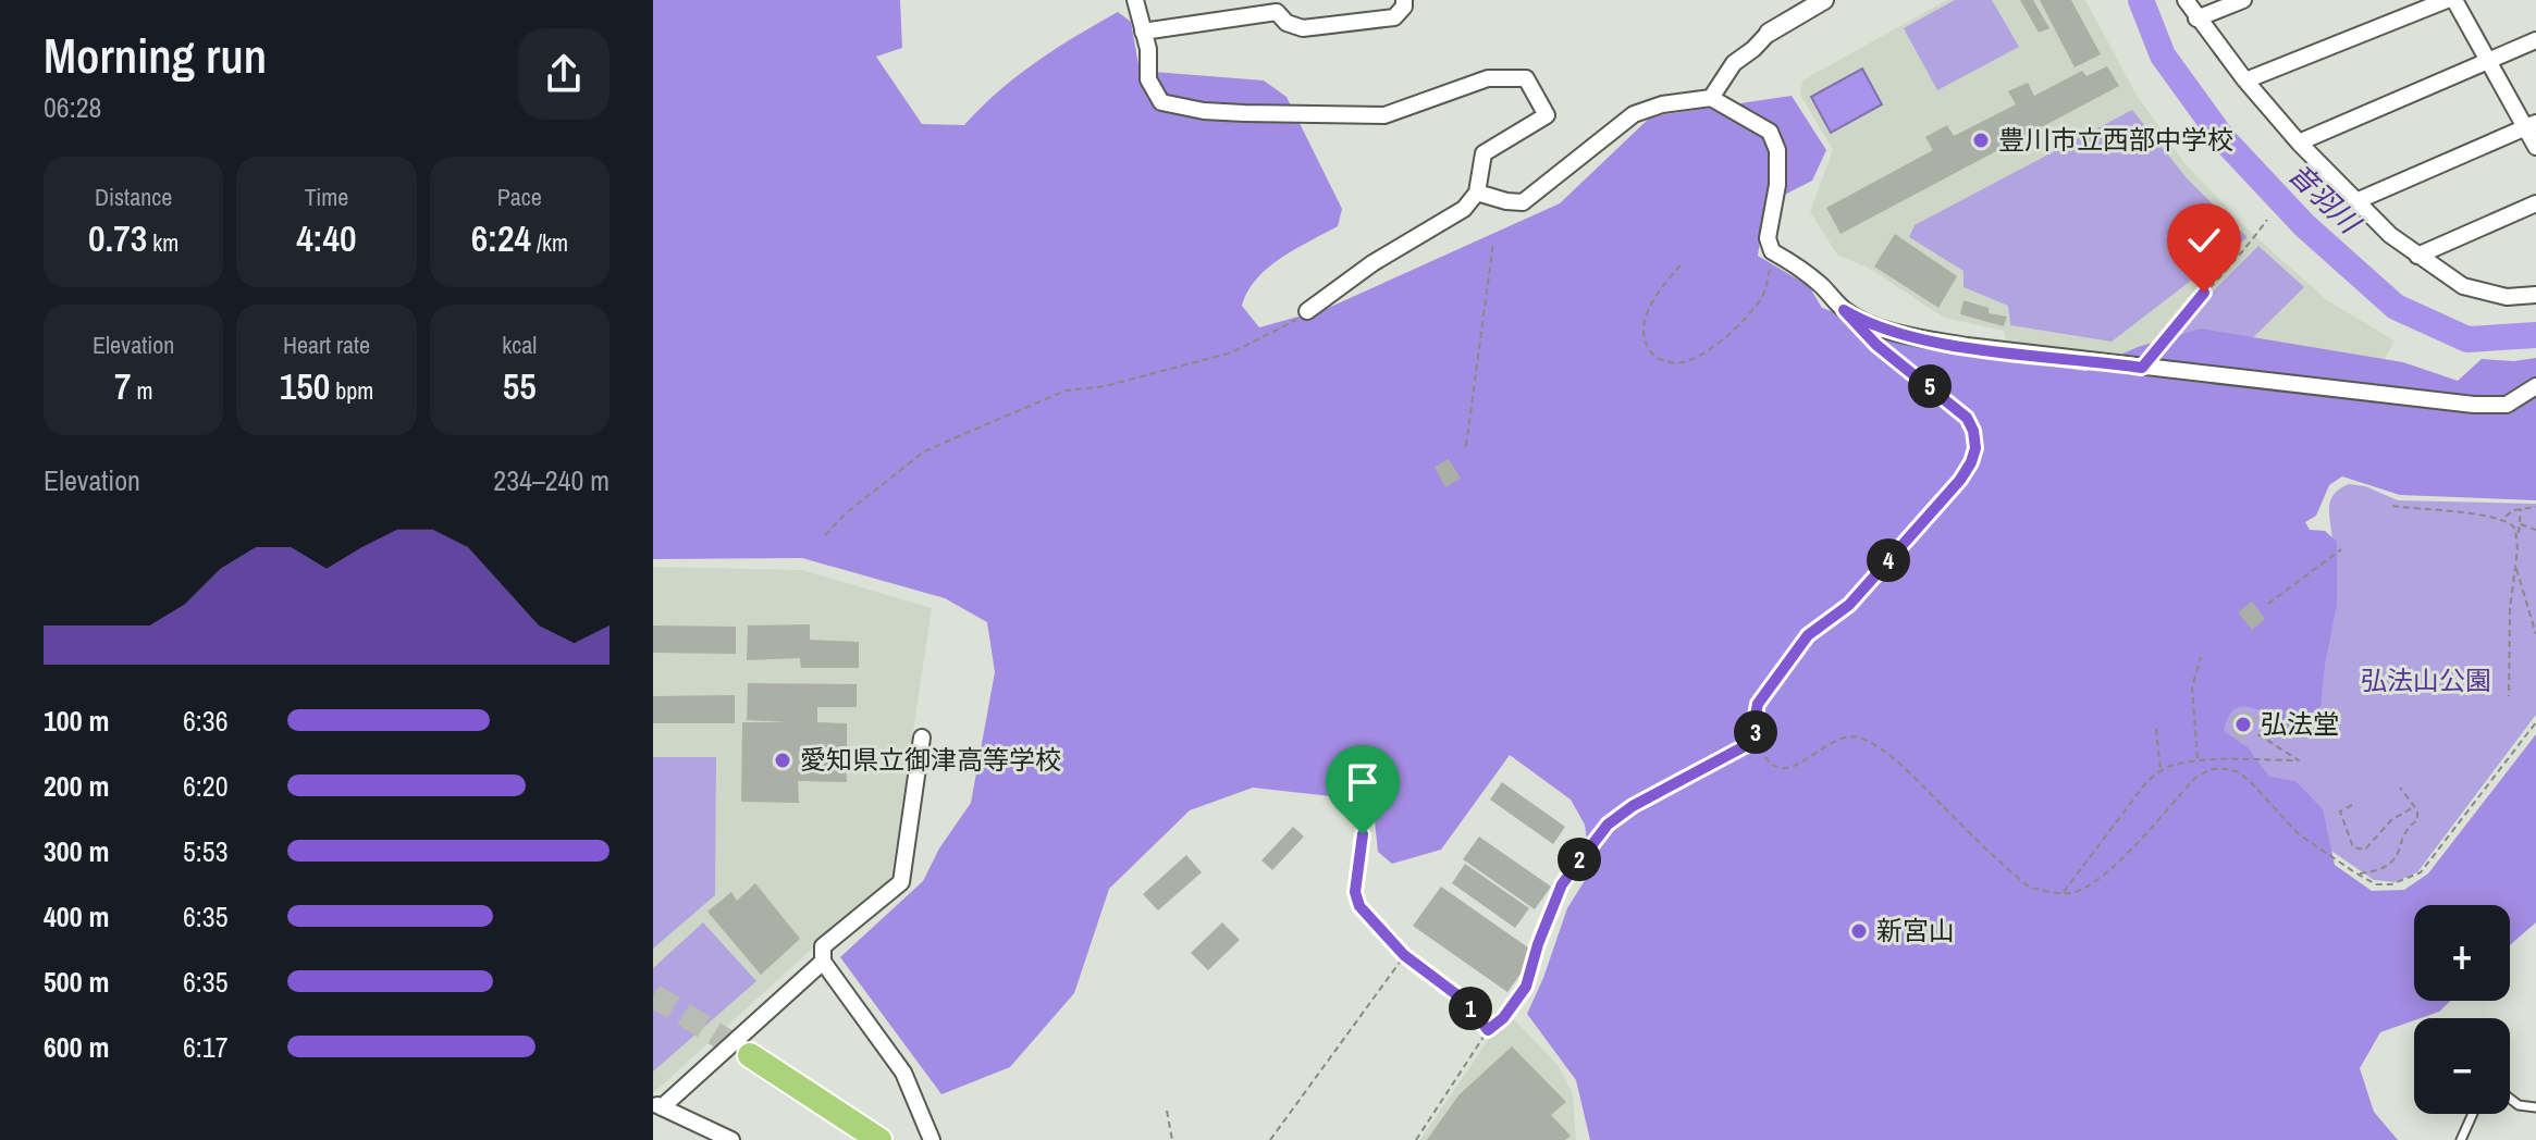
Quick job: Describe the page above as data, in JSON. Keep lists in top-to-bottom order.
{
  "water": ["音羽川"],
  "parks": ["弘法山公園"],
  "places": [
    "豊川市立西部中学校",
    "弘法堂",
    "愛知県立御津高等学校",
    "新宮山"
  ],
  "page": {
    "heading": ["Morning run", "06:28"],
    "stats": [
      ["Distance", "0.73 km"],
      ["Time", "4:40"],
      ["Pace", "6:24 /km"],
      ["Elevation", "7 m"],
      ["Heart rate", "150 bpm"],
      ["kcal", "55"]
    ],
    "pins": [
      "5",
      "4",
      "3",
      "2",
      "1"
    ],
    "chart": ["Elevation", "234–240 m"],
    "list": [
      {
        "name": "100 m",
        "note": "6:36"
      },
      {
        "name": "200 m",
        "note": "6:20"
      },
      {
        "name": "300 m",
        "note": "5:53"
      },
      {
        "name": "400 m",
        "note": "6:35"
      },
      {
        "name": "500 m",
        "note": "6:35"
      },
      {
        "name": "600 m",
        "note": "6:17"
      }
    ],
    "map_buttons": ["+", "−"]
  }
}
